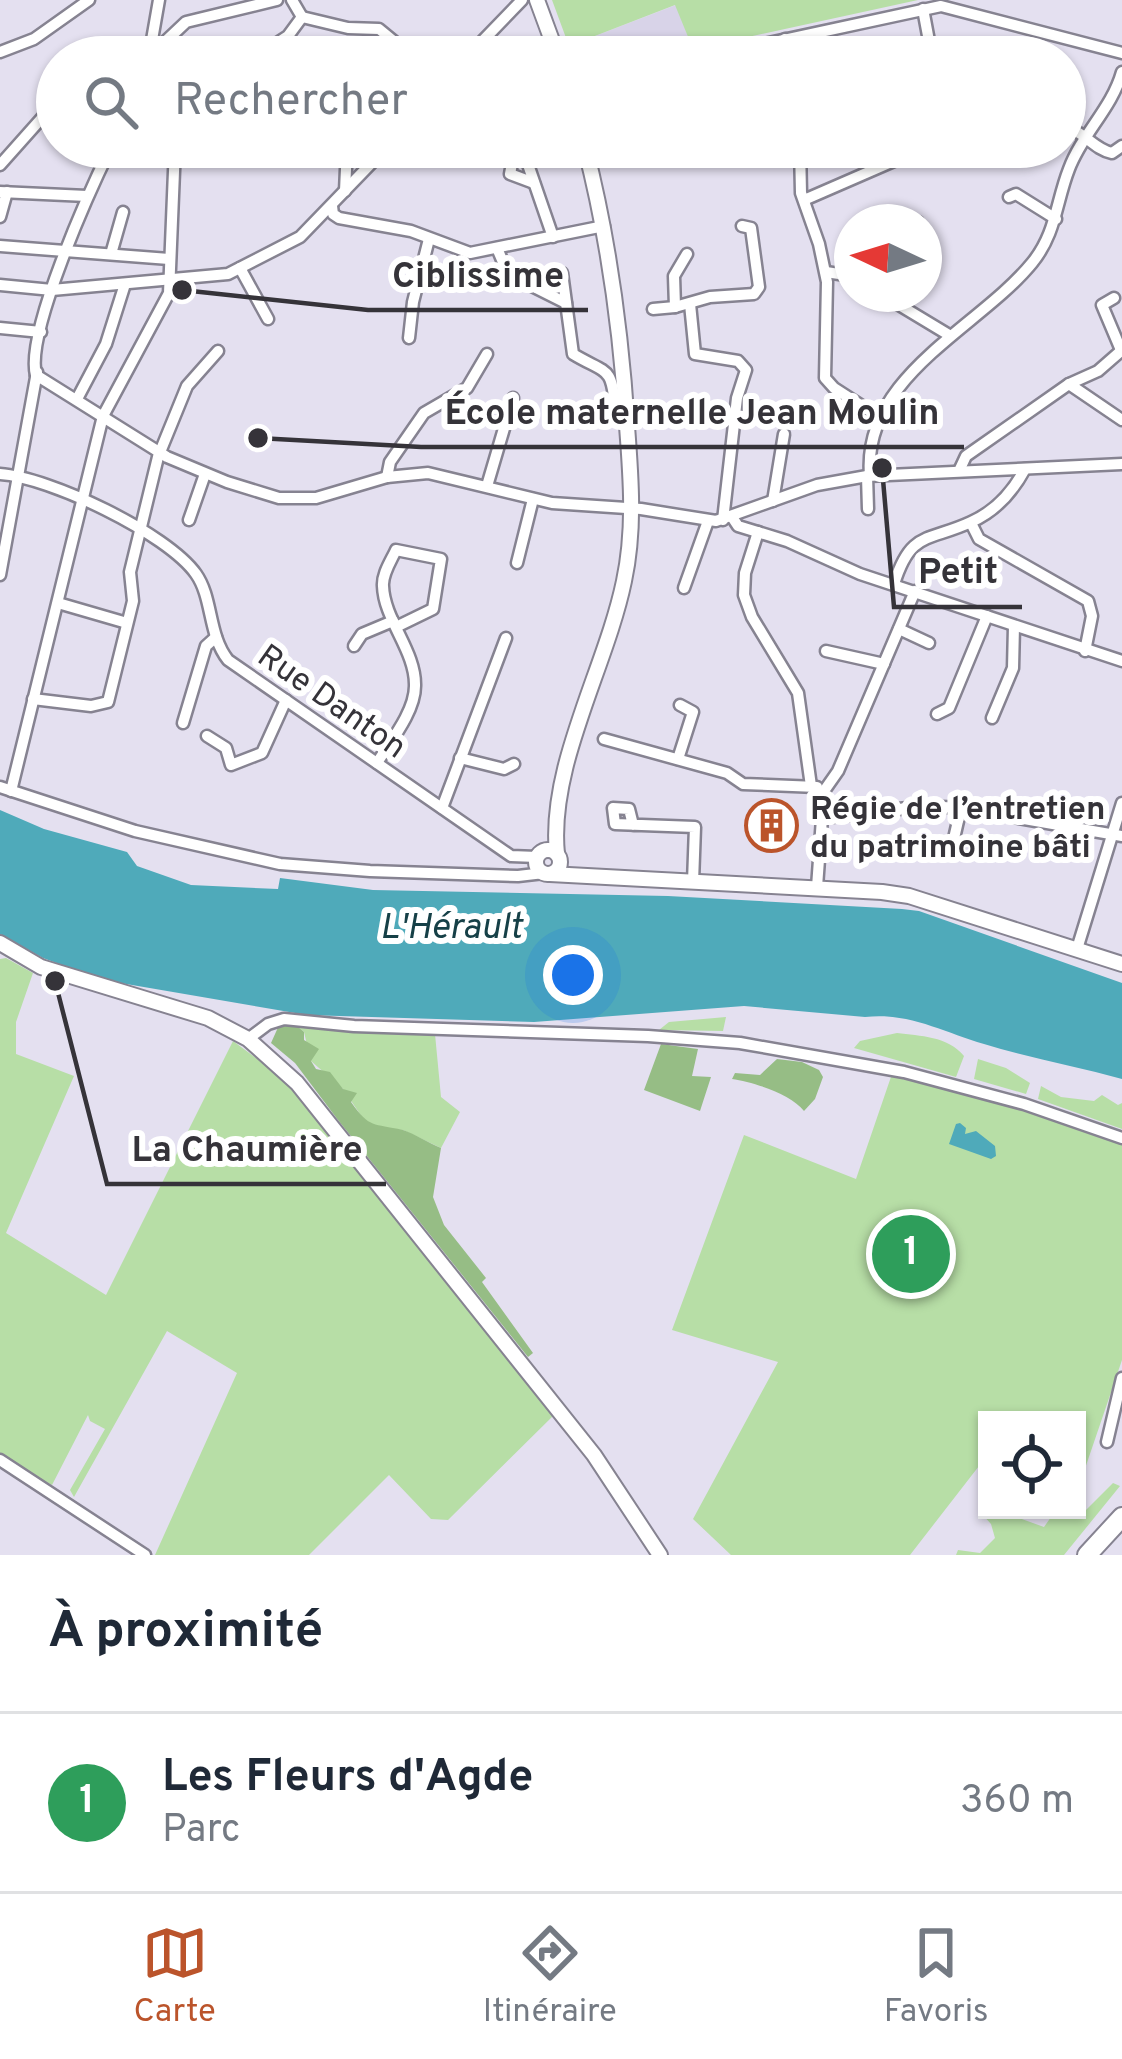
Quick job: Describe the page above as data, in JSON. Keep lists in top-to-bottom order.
{
  "streets": {
    "street": ["Rue Danton"]
  },
  "water": ["L'Hérault"],
  "places": {
    "other": [
      "Ciblissime",
      "École maternelle Jean Moulin",
      "Petit",
      "La Chaumière"
    ],
    "building": ["Régie de l’entretien du patrimoine bâti"]
  },
  "north": "left",
  "page": {
    "search": "Rechercher",
    "pins": "1",
    "heading": "À proximité",
    "list": [
      {
        "mark": "1",
        "name": "Les Fleurs d'Agde",
        "note": "Parc",
        "value": "360 m"
      }
    ],
    "nav": ["Carte", "Itinéraire", "Favoris"]
  }
}
